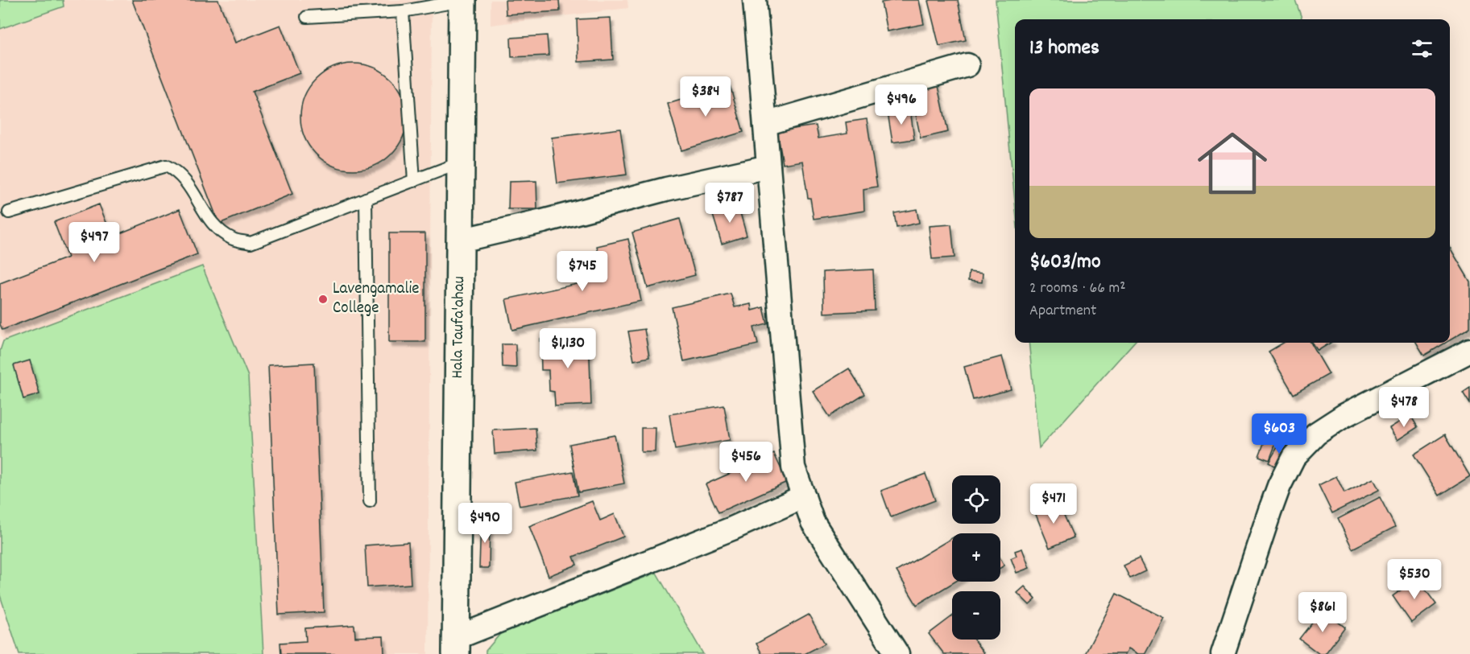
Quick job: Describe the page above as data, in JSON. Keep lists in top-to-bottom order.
{
  "streets": {
    "main road": ["Hala Taufa'ahau"]
  },
  "places": ["Lavengamalie College"],
  "page": {
    "heading": "13 homes",
    "price": [
      "$384",
      "$496",
      "$787",
      "$497",
      "$745",
      "$1,130",
      "$478",
      "$603",
      "$456",
      "$471",
      "$490",
      "$530",
      "$861"
    ],
    "list": [
      {
        "name": "$603/mo",
        "note": "2 rooms · 66 m² · Apartment"
      }
    ],
    "map_buttons": ["+", "−"]
  }
}
